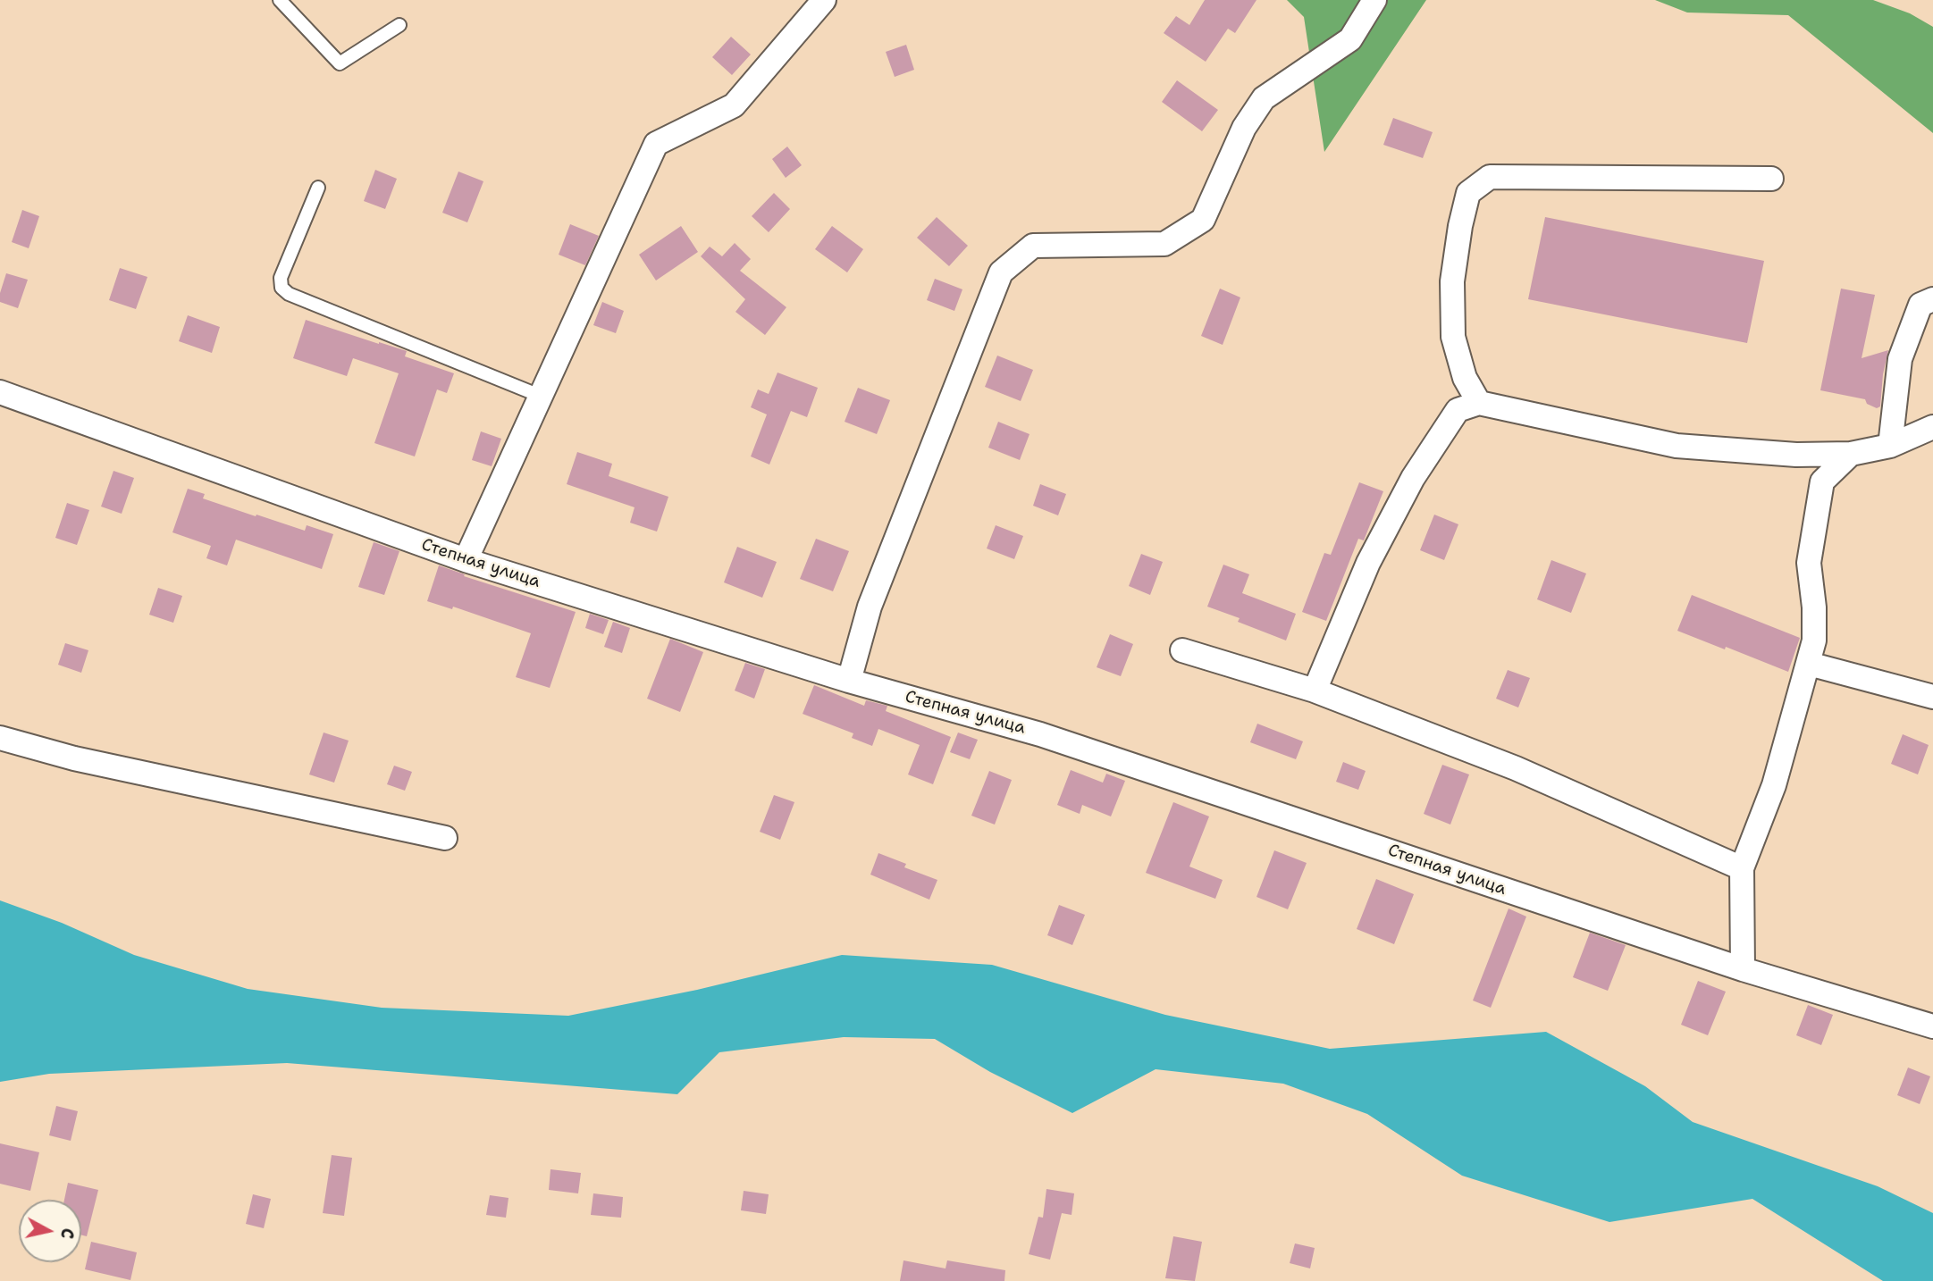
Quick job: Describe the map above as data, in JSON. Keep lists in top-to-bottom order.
{
  "streets": {
    "street": ["Степная улица"]
  },
  "north": "right"
}
